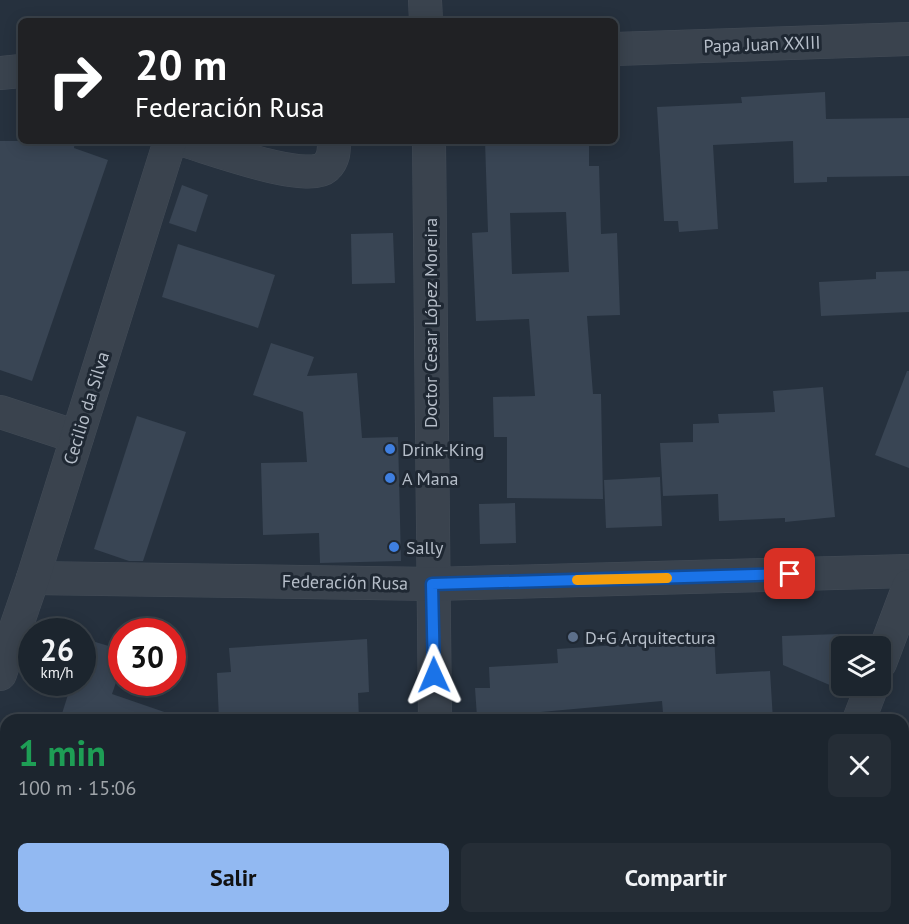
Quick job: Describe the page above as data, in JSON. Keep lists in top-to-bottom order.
{
  "streets": {
    "street": [
      "Papa Juan XXIII",
      "Doctor Cesar López Moreira",
      "Cecilio da Silva",
      "Federación Rusa"
    ]
  },
  "crossings": [
    ["Doctor Cesar López Moreira", "Federación Rusa"],
    ["Cecilio da Silva", "Federación Rusa"]
  ],
  "places": [
    "Drink-King",
    "A Mana",
    "Sally",
    "D+G Arquitectura"
  ],
  "page": {
    "turn": ["20 m", "Federación Rusa"],
    "speed": "26 km/h",
    "limit": "30",
    "heading": ["1 min", "100 m · 15:06"],
    "buttons": ["Salir", "Compartir"]
  }
}
